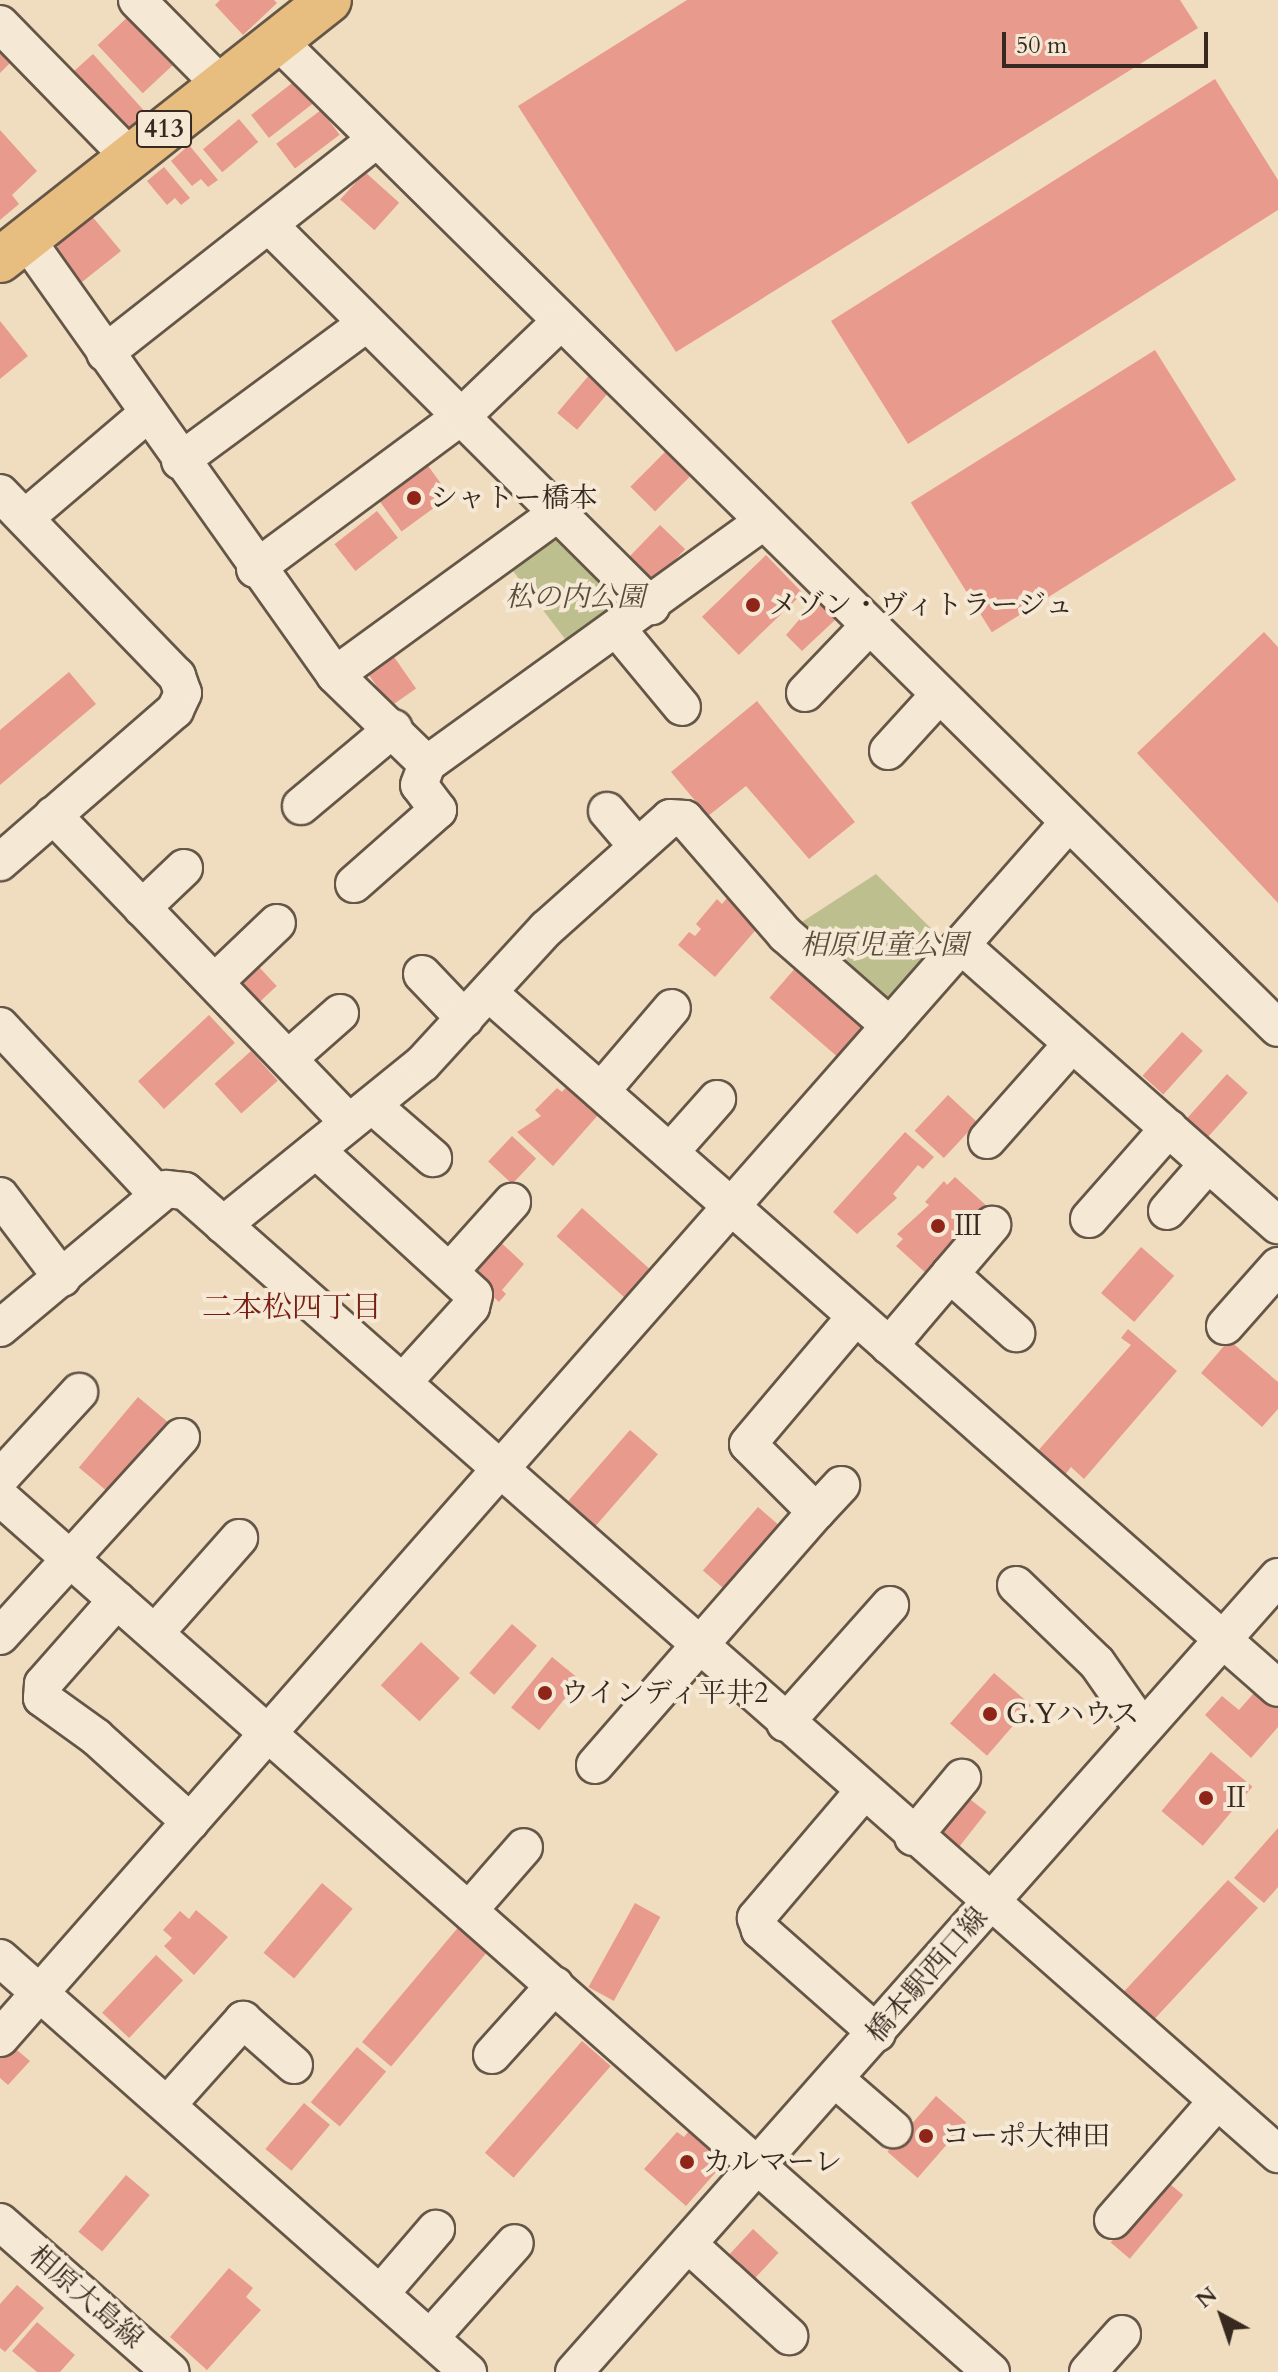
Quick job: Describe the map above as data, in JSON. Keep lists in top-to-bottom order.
{
  "streets": {
    "highway": ["413"],
    "street": ["橋本駅西口線", "相原大島線"]
  },
  "districts": ["二本松四丁目"],
  "parks": ["松の内公園", "相原児童公園"],
  "places": [
    "シャトー橋本",
    "メゾン・ヴィトラージュ",
    "Ⅲ",
    "ウインディ平井2",
    "G.Yハウス",
    "Ⅱ",
    "コーポ大神田",
    "カルマーレ"
  ],
  "scale_bar": "50 m",
  "north": "top left"
}
